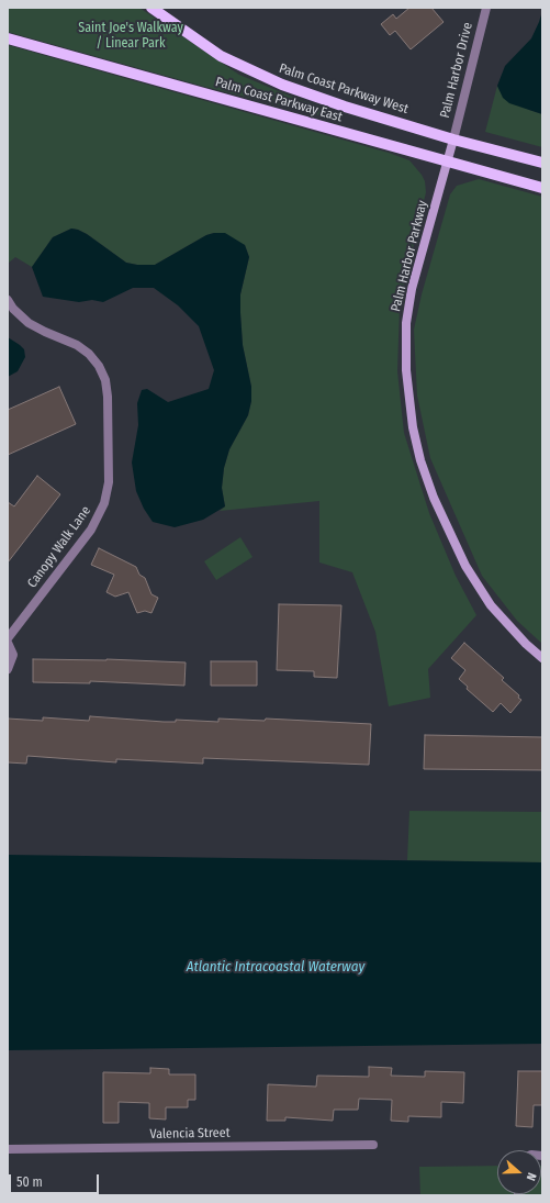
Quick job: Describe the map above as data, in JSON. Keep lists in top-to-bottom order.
{
  "streets": {
    "main road": ["Palm Coast Parkway West", "Palm Coast Parkway East"],
    "street": [
      "Palm Harbor Drive",
      "Palm Harbor Parkway",
      "Canopy Walk Lane",
      "Valencia Street"
    ]
  },
  "crossings": [
    ["Palm Harbor Drive", "Palm Coast Parkway West"],
    ["Palm Harbor Drive", "Palm Harbor Parkway"],
    ["Palm Coast Parkway West", "Palm Harbor Parkway"],
    ["Palm Coast Parkway East", "Palm Harbor Parkway"]
  ],
  "water": ["Atlantic Intracoastal Waterway"],
  "parks": ["Saint Joe's Walkway / Linear Park"],
  "scale_bar": "50 m",
  "north": "right"
}
